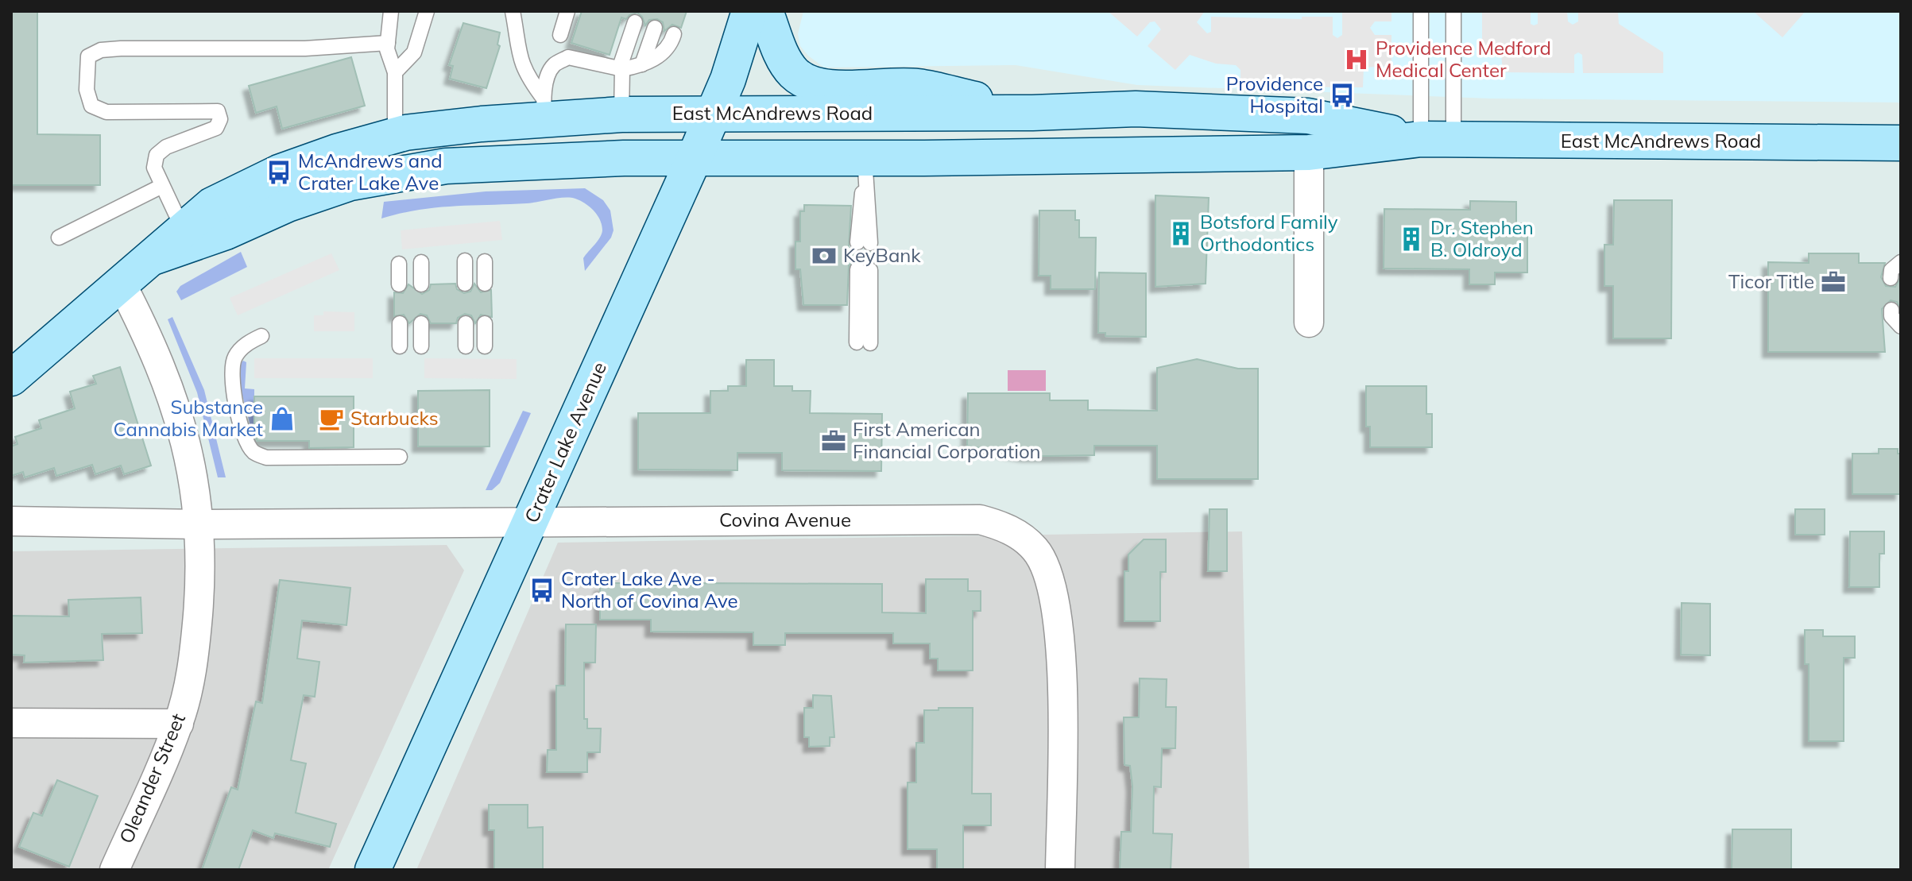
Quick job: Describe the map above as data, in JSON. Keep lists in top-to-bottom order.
{
  "streets": {
    "main road": ["East McAndrews Road", "Crater Lake Avenue"],
    "street": ["Covina Avenue", "Oleander Street"]
  },
  "crossings": [
    ["East McAndrews Road", "Crater Lake Avenue"],
    ["East McAndrews Road", "Oleander Street"],
    ["Crater Lake Avenue", "Covina Avenue"],
    ["Covina Avenue", "Oleander Street"]
  ],
  "places": {
    "hospital": ["Providence Medford Medical Center"],
    "bus stop": ["Providence Hospital", "McAndrews and Crater Lake Ave", "Crater Lake Ave - North of Covina Ave"],
    "building": ["Botsford Family Orthodontics", "Dr. Stephen B. Oldroyd"],
    "bank": ["KeyBank"],
    "office": ["Ticor Title", "First American Financial Corporation"],
    "shop": ["Substance Cannabis Market"],
    "cafe": ["Starbucks"]
  }
}
